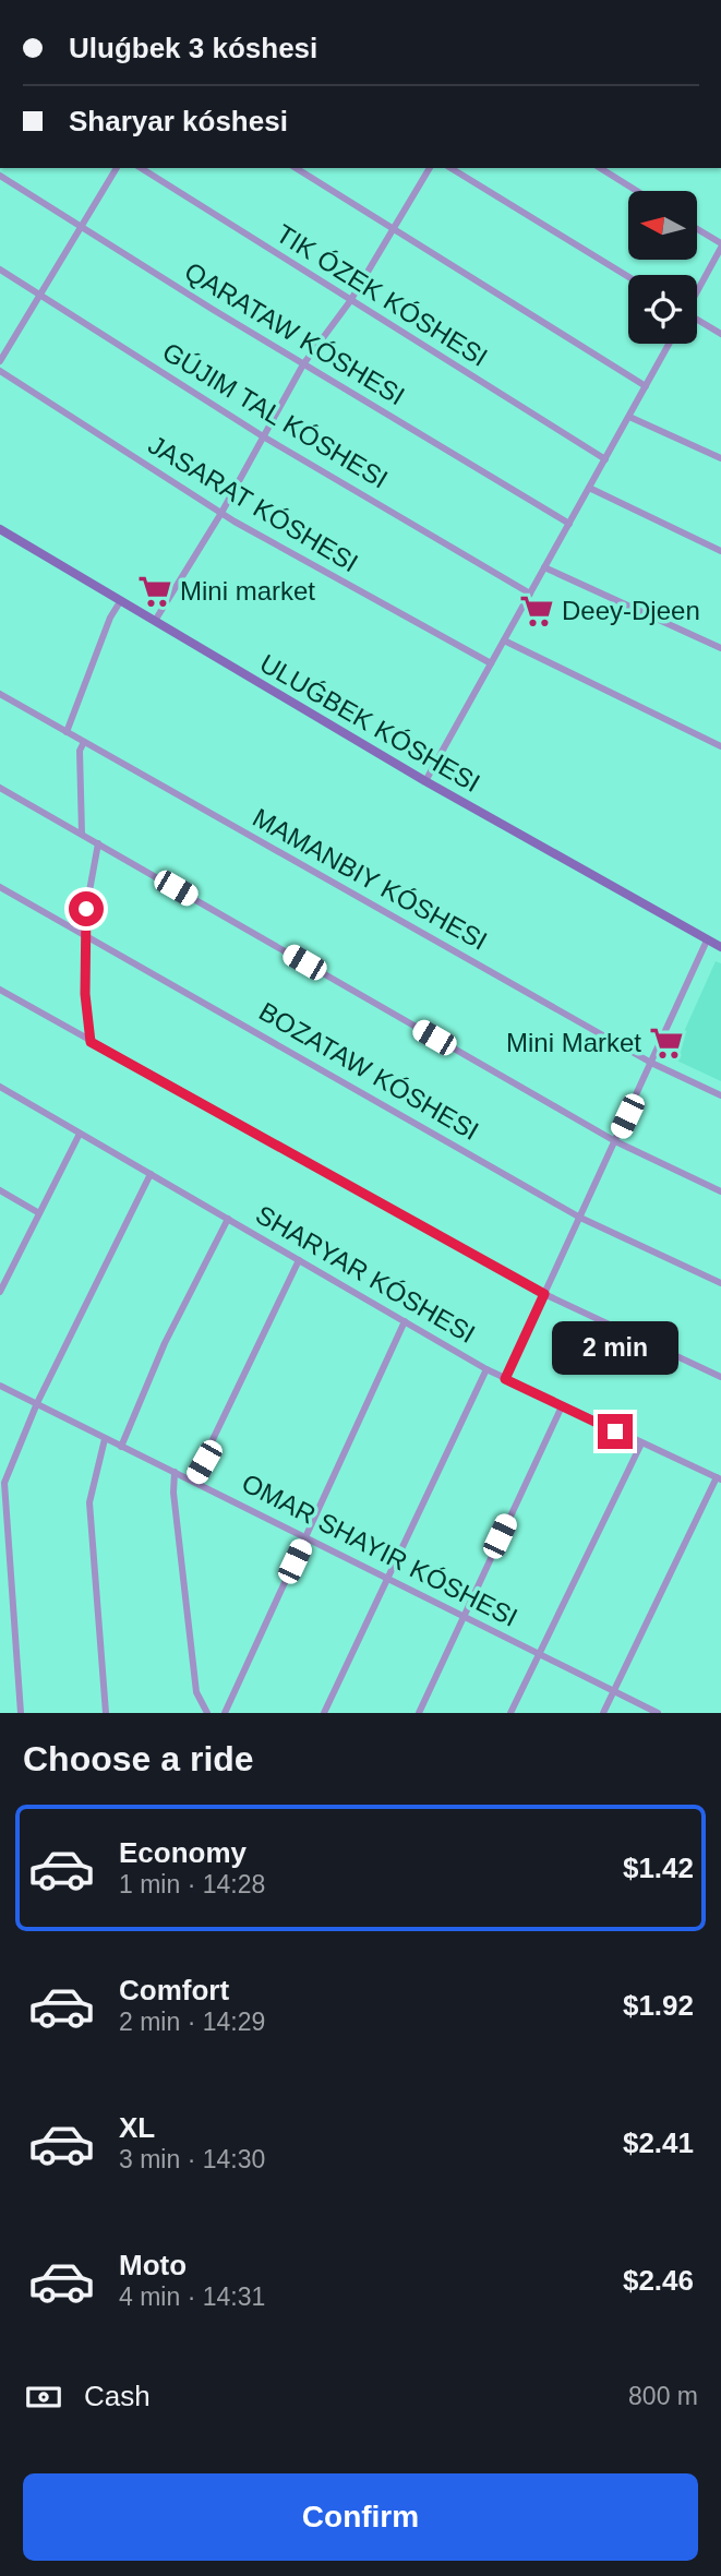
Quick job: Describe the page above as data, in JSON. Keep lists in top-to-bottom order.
{
  "streets": {
    "street": [
      "TIK ÓZEK KÓSHESI",
      "QARATAW KÓSHESI",
      "GÚJIM TAL KÓSHESI",
      "JASARAT KÓSHESI",
      "ULUǴBEK KÓSHESI",
      "MAMANBIY KÓSHESI",
      "BOZATAW KÓSHESI",
      "SHARYAR KÓSHESI"
    ]
  },
  "places": {
    "supermarket": ["Mini market", "Deey-Djeen", "Mini Market"]
  },
  "north": "left",
  "page": {
    "banner": ["Uluǵbek 3 kóshesi", "Sharyar kóshesi"],
    "bubble": "2 min",
    "heading": "Choose a ride",
    "list": [
      {
        "name": "Economy",
        "note": "1 min · 14:28",
        "value": "$1.42"
      },
      {
        "name": "Comfort",
        "note": "2 min · 14:29",
        "value": "$1.92"
      },
      {
        "name": "XL",
        "note": "3 min · 14:30",
        "value": "$2.41"
      },
      {
        "name": "Moto",
        "note": "4 min · 14:31",
        "value": "$2.46"
      }
    ],
    "pay": ["Cash", "800 m"],
    "buttons": "Confirm"
  }
}
